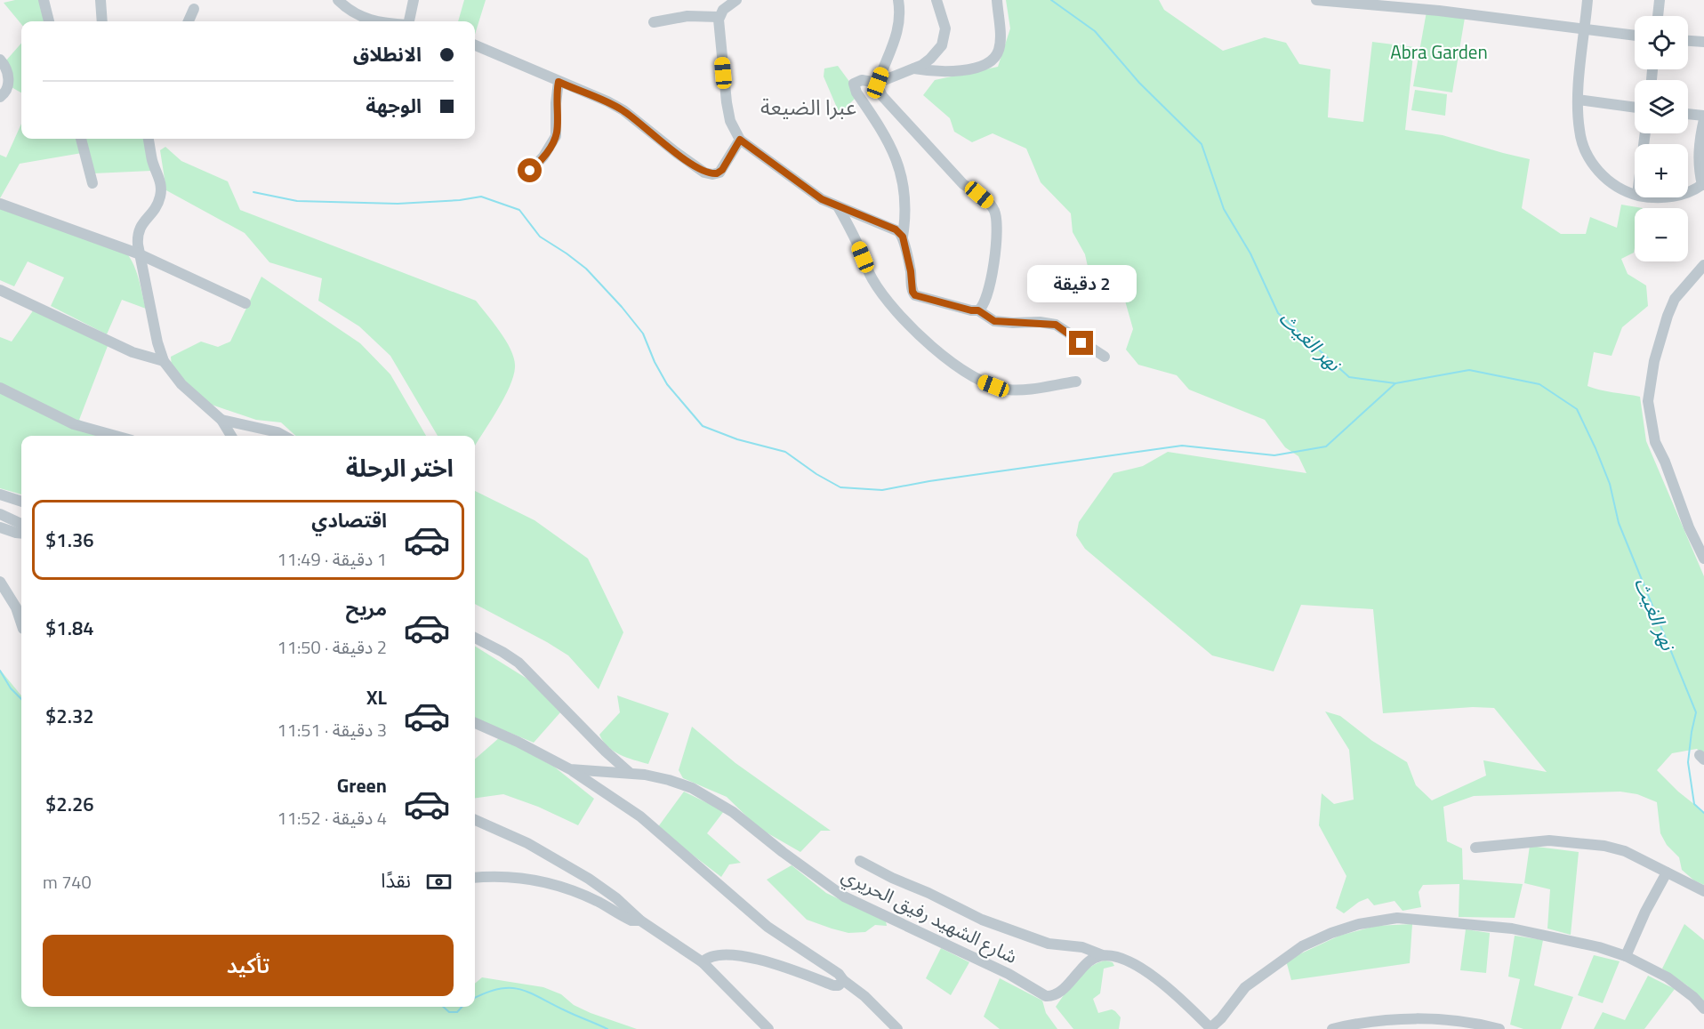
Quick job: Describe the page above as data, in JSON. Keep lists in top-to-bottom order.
{
  "streets": {
    "street": ["شارع الشهيد رفيق الحريري"]
  },
  "districts": ["عبرا الضيعة"],
  "water": ["نهر الغيث"],
  "parks": ["Abra Garden"],
  "page": {
    "map_buttons": ["+", "−"],
    "banner": ["الانطلاق", "الوجهة"],
    "bubble": "2 دقيقة",
    "heading": "اختر الرحلة",
    "list": [
      {
        "name": "اقتصادي",
        "note": "1 دقيقة · 11:49",
        "value": "$1.36"
      },
      {
        "name": "مريح",
        "note": "2 دقيقة · 11:50",
        "value": "$1.84"
      },
      {
        "name": "XL",
        "note": "3 دقيقة · 11:51",
        "value": "$2.32"
      },
      {
        "name": "Green",
        "note": "4 دقيقة · 11:52",
        "value": "$2.26"
      }
    ],
    "pay": ["نقدًا", "740 m"],
    "buttons": "تأكيد"
  }
}
